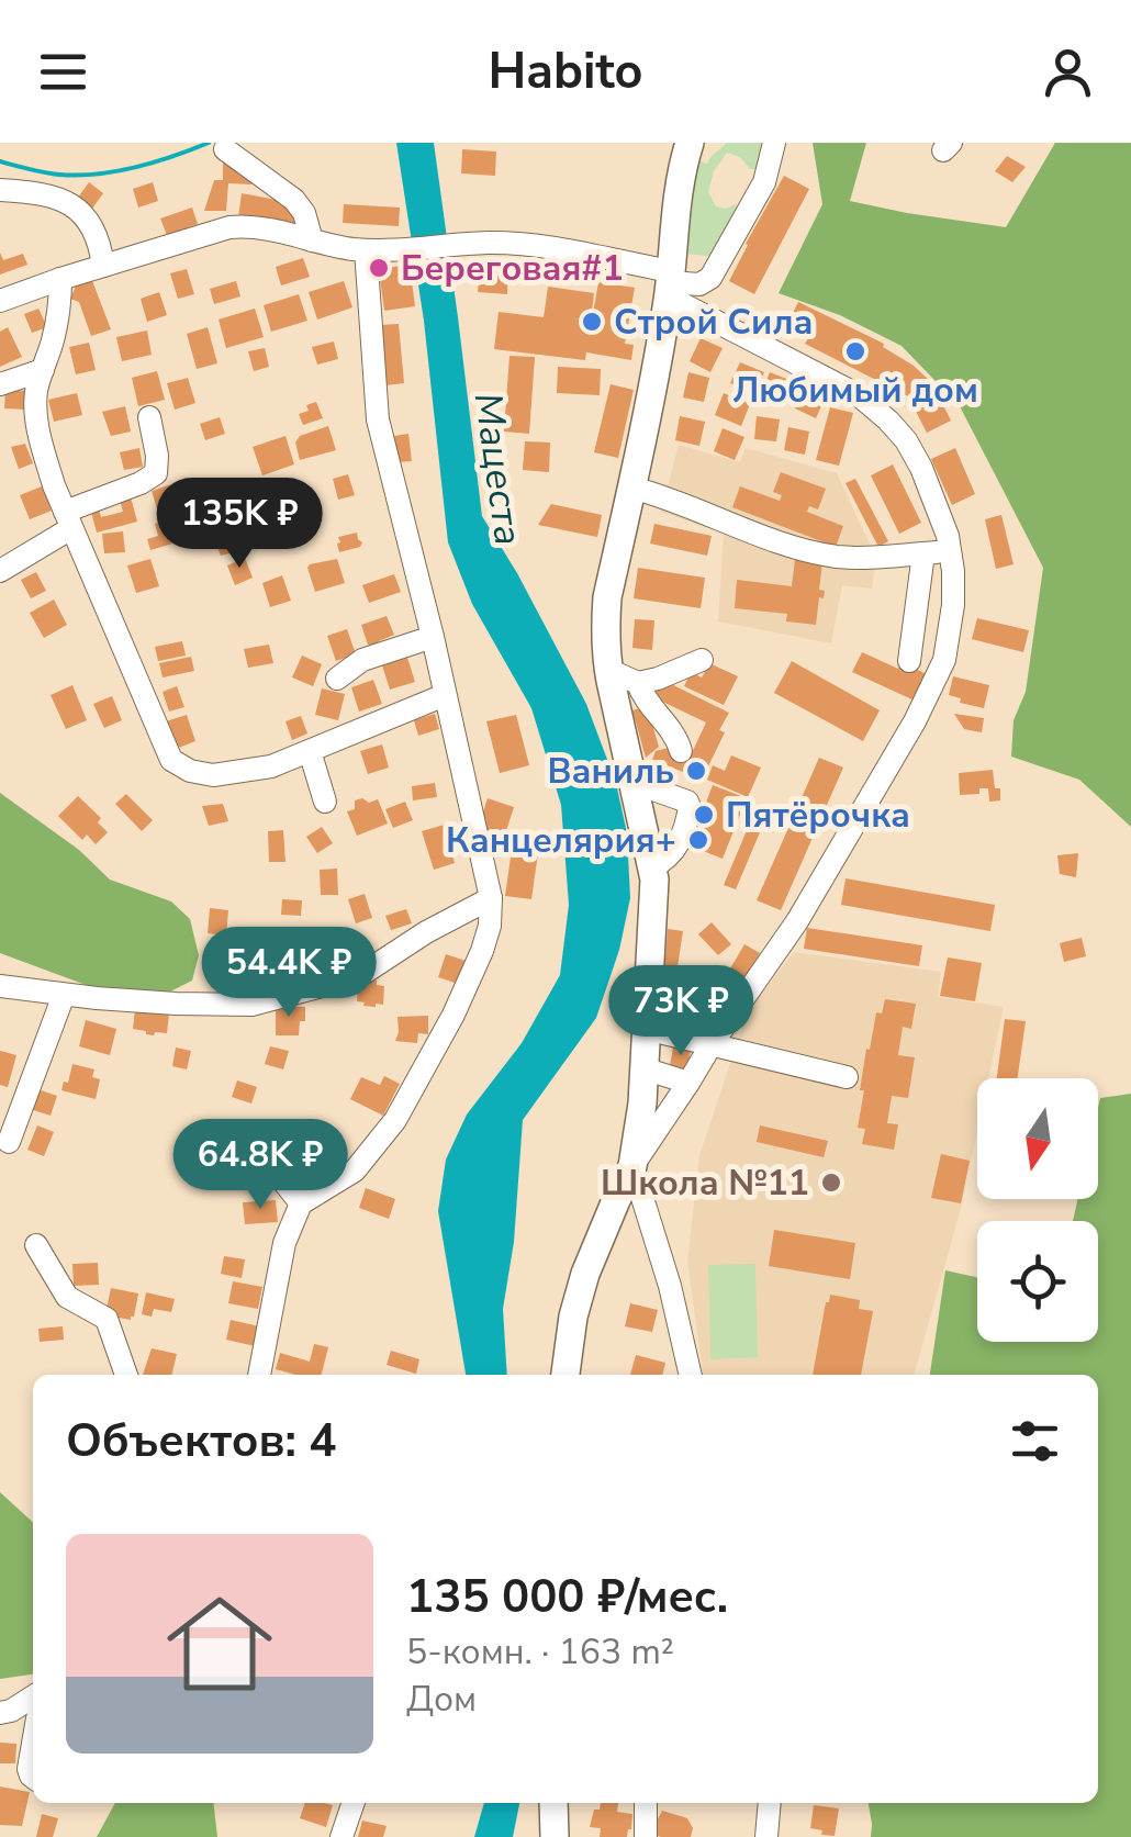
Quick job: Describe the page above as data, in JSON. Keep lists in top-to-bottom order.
{
  "water": ["Мацеста"],
  "places": [
    "Береговая#1",
    "Строй Сила",
    "Любимый дом",
    "Ваниль",
    "Пятёрочка",
    "Канцелярия+",
    "Школа №11"
  ],
  "north": "bottom",
  "page": {
    "header": "Habito",
    "price": [
      "135K ₽",
      "54.4K ₽",
      "73K ₽",
      "64.8K ₽"
    ],
    "heading": "Объектов: 4",
    "list": [
      {
        "name": "135 000 ₽/мес.",
        "note": "5-комн. · 163 m² · Дом"
      }
    ]
  }
}
